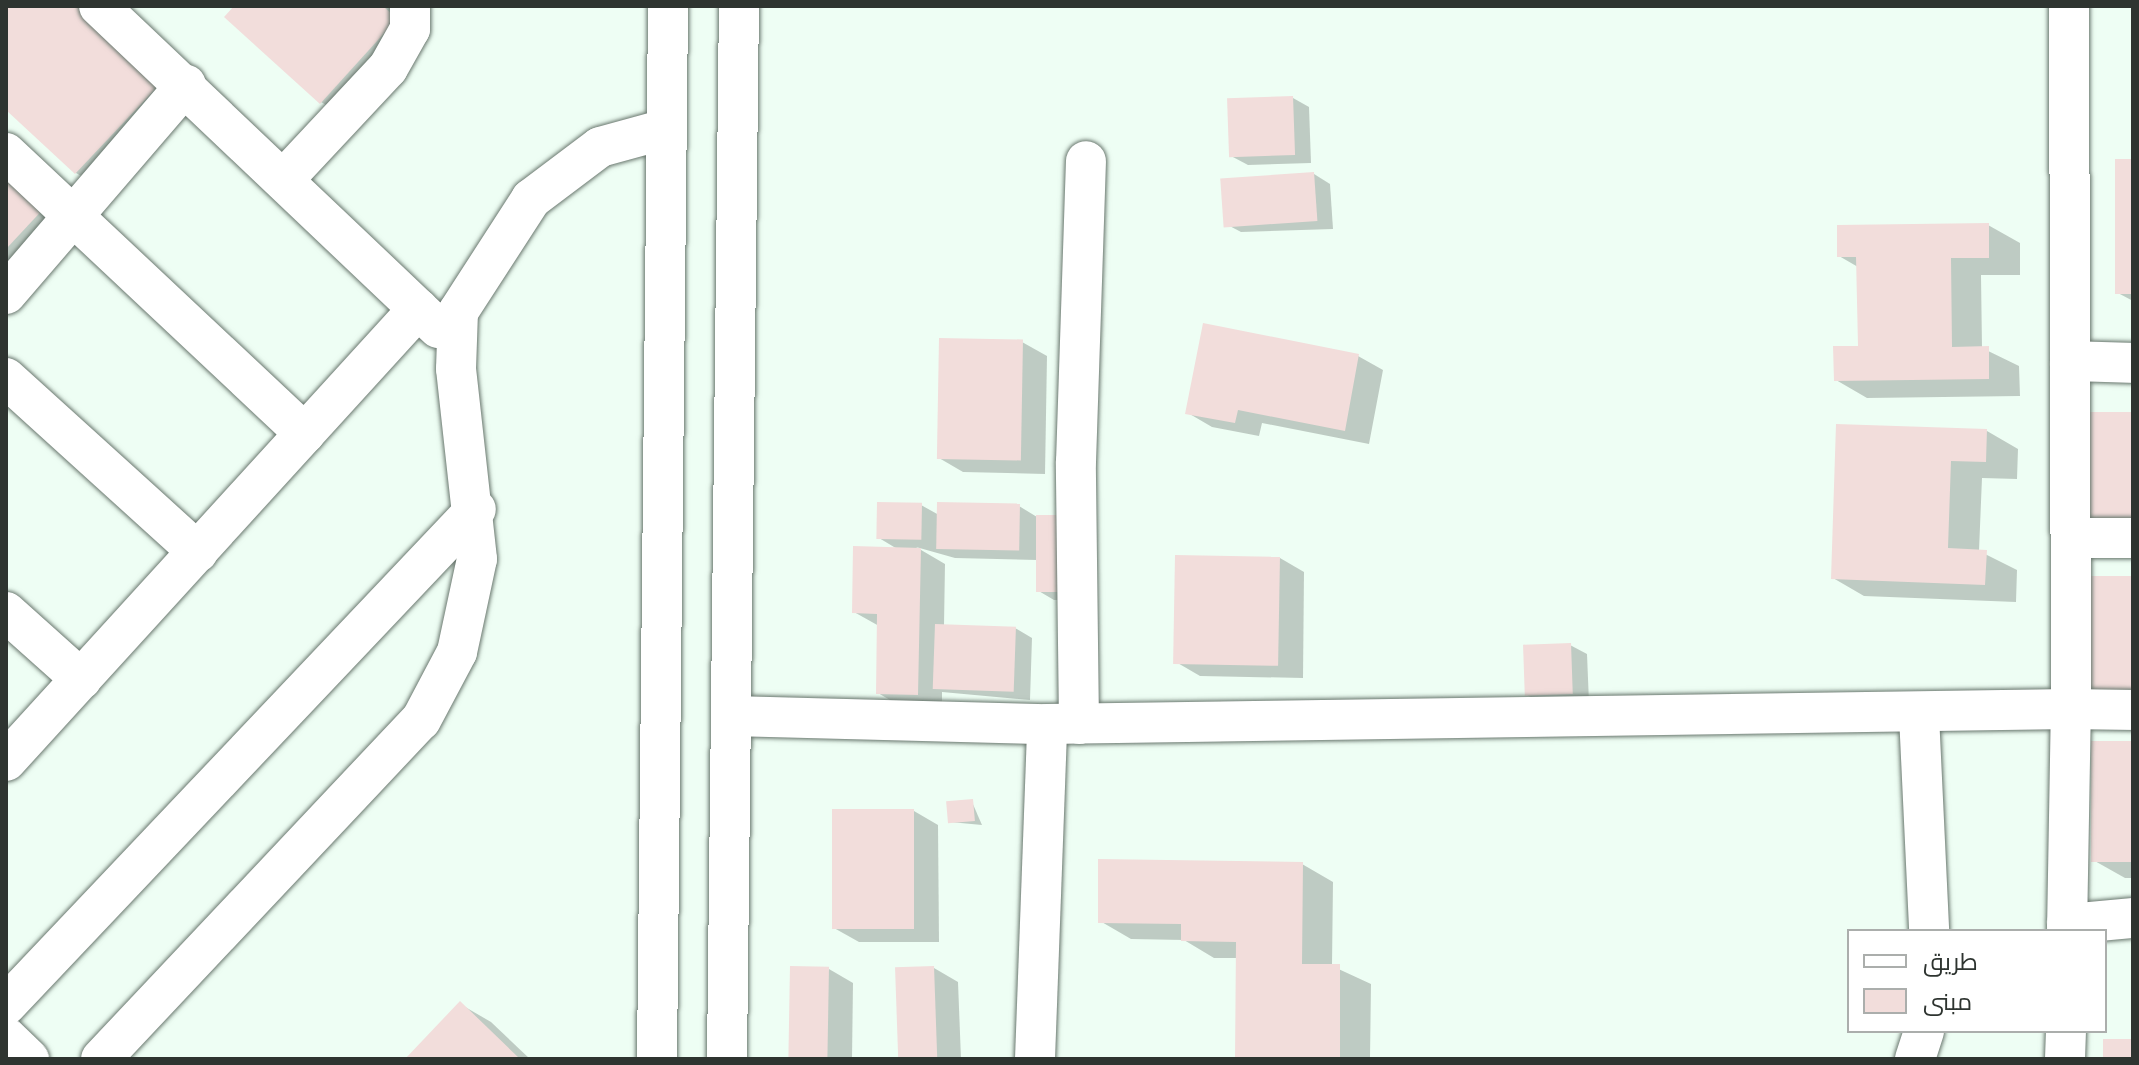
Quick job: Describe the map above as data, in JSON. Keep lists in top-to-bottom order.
{
  "legend": ["طريق", "مبنى"]
}
